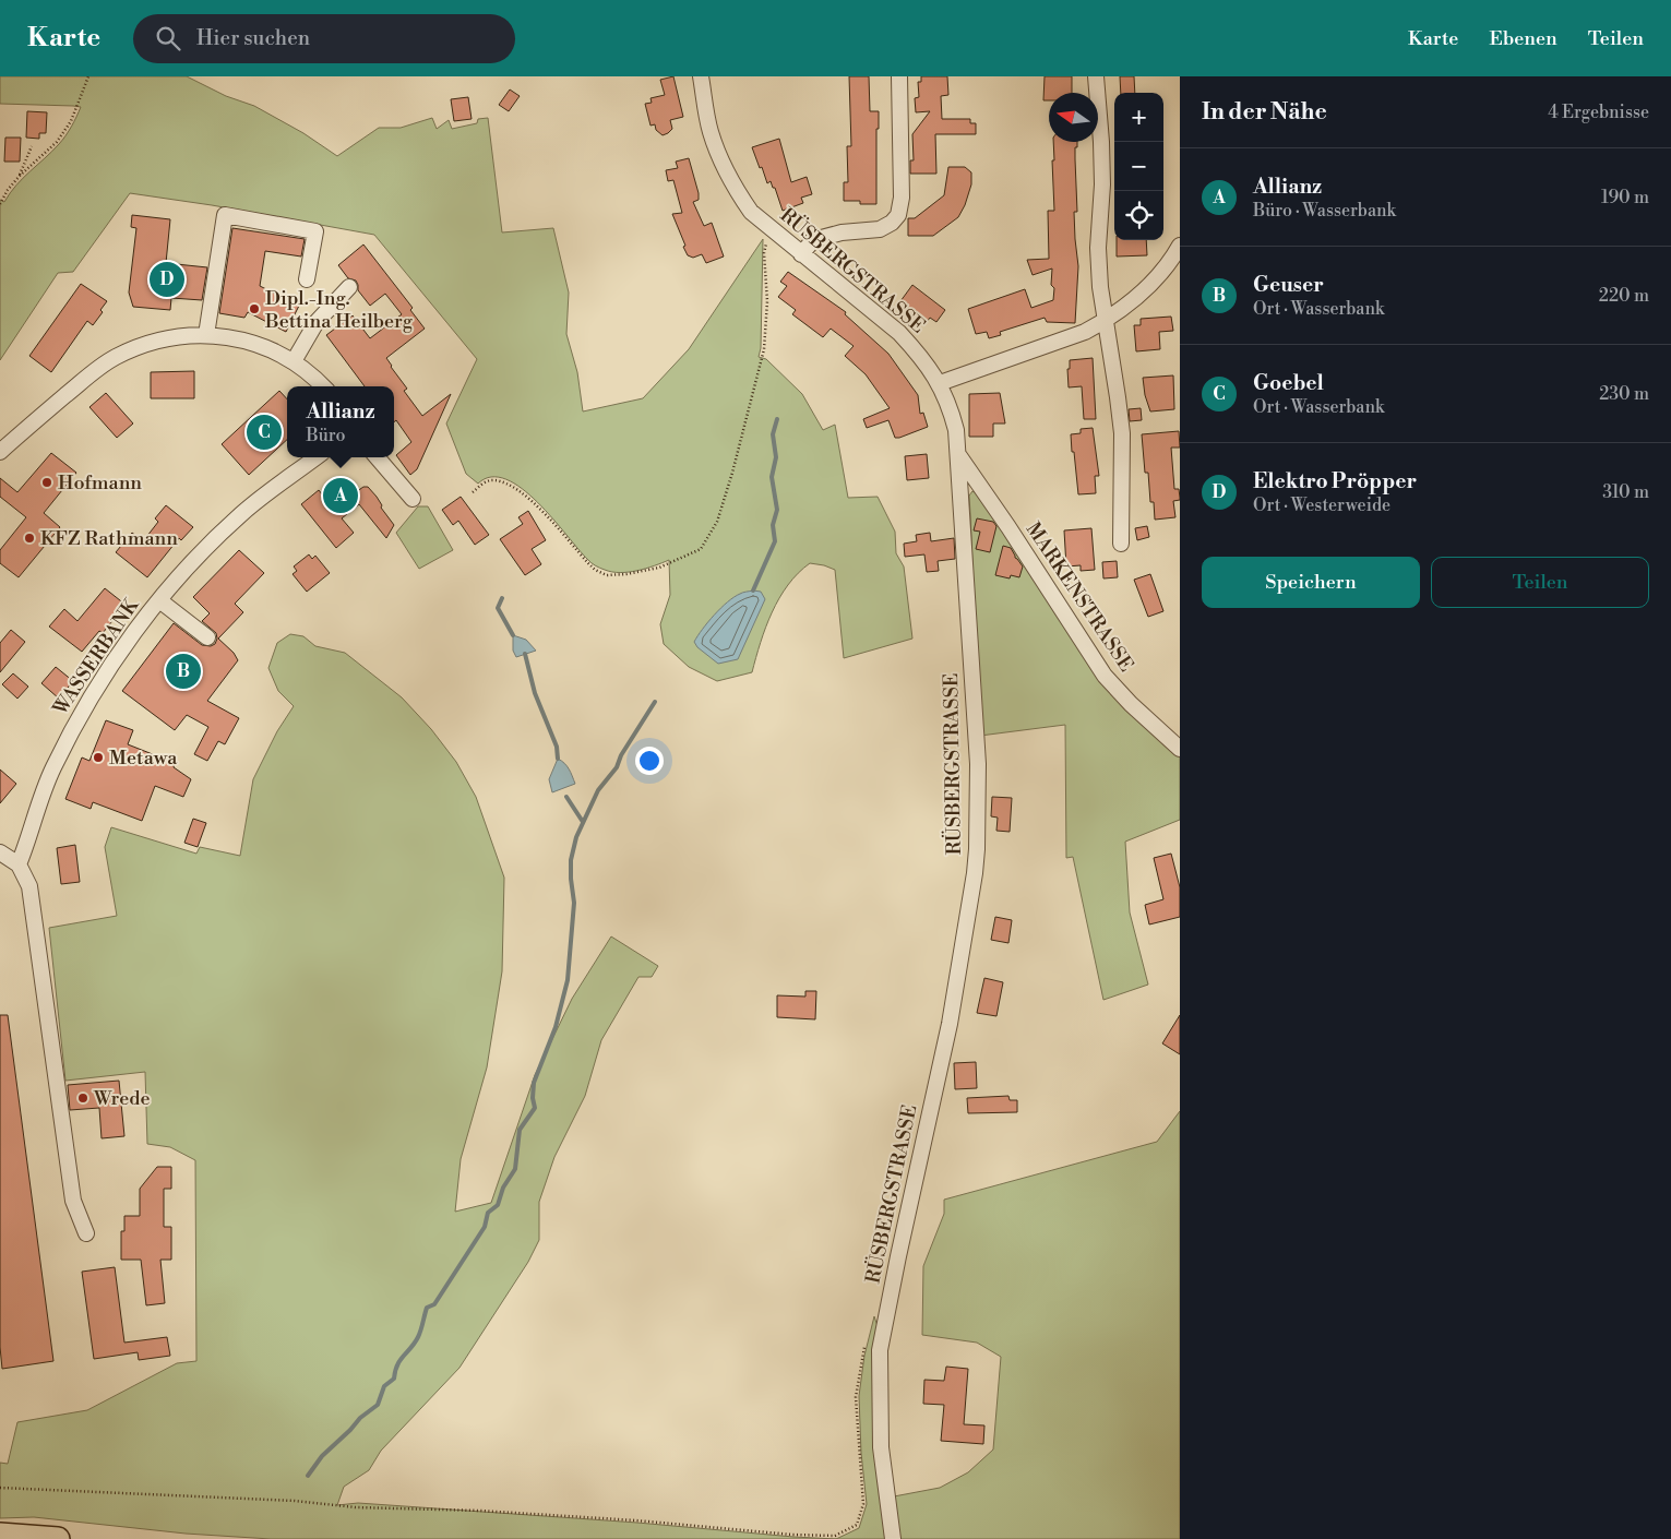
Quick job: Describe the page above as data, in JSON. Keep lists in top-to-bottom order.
{
  "streets": {
    "street": ["RÜSBERGSTRASSE", "MARKENSTRASSE", "WASSERBANK"]
  },
  "crossings": [
    ["RÜSBERGSTRASSE", "MARKENSTRASSE"]
  ],
  "places": [
    "Dipl.-Ing. Bettina Heilberg",
    "Hofmann",
    "KFZ Rathmann",
    "Metawa",
    "Wrede"
  ],
  "north": "left",
  "page": {
    "header": "Karte",
    "search": "Hier suchen",
    "nav": ["Karte", "Ebenen", "Teilen"],
    "heading": ["In der Nähe", "4 Ergebnisse"],
    "map_buttons": ["+", "−"],
    "list": [
      {
        "mark": "A",
        "name": "Allianz",
        "note": "Büro · Wasserbank",
        "value": "190 m"
      },
      {
        "mark": "B",
        "name": "Geuser",
        "note": "Ort · Wasserbank",
        "value": "220 m"
      },
      {
        "mark": "C",
        "name": "Goebel",
        "note": "Ort · Wasserbank",
        "value": "230 m"
      },
      {
        "mark": "D",
        "name": "Elektro Pröpper",
        "note": "Ort · Westerweide",
        "value": "310 m"
      }
    ],
    "pins": [
      "D",
      "C",
      "A",
      "B"
    ],
    "popup": ["Allianz", "Büro"],
    "buttons": ["Speichern", "Teilen"]
  }
}
